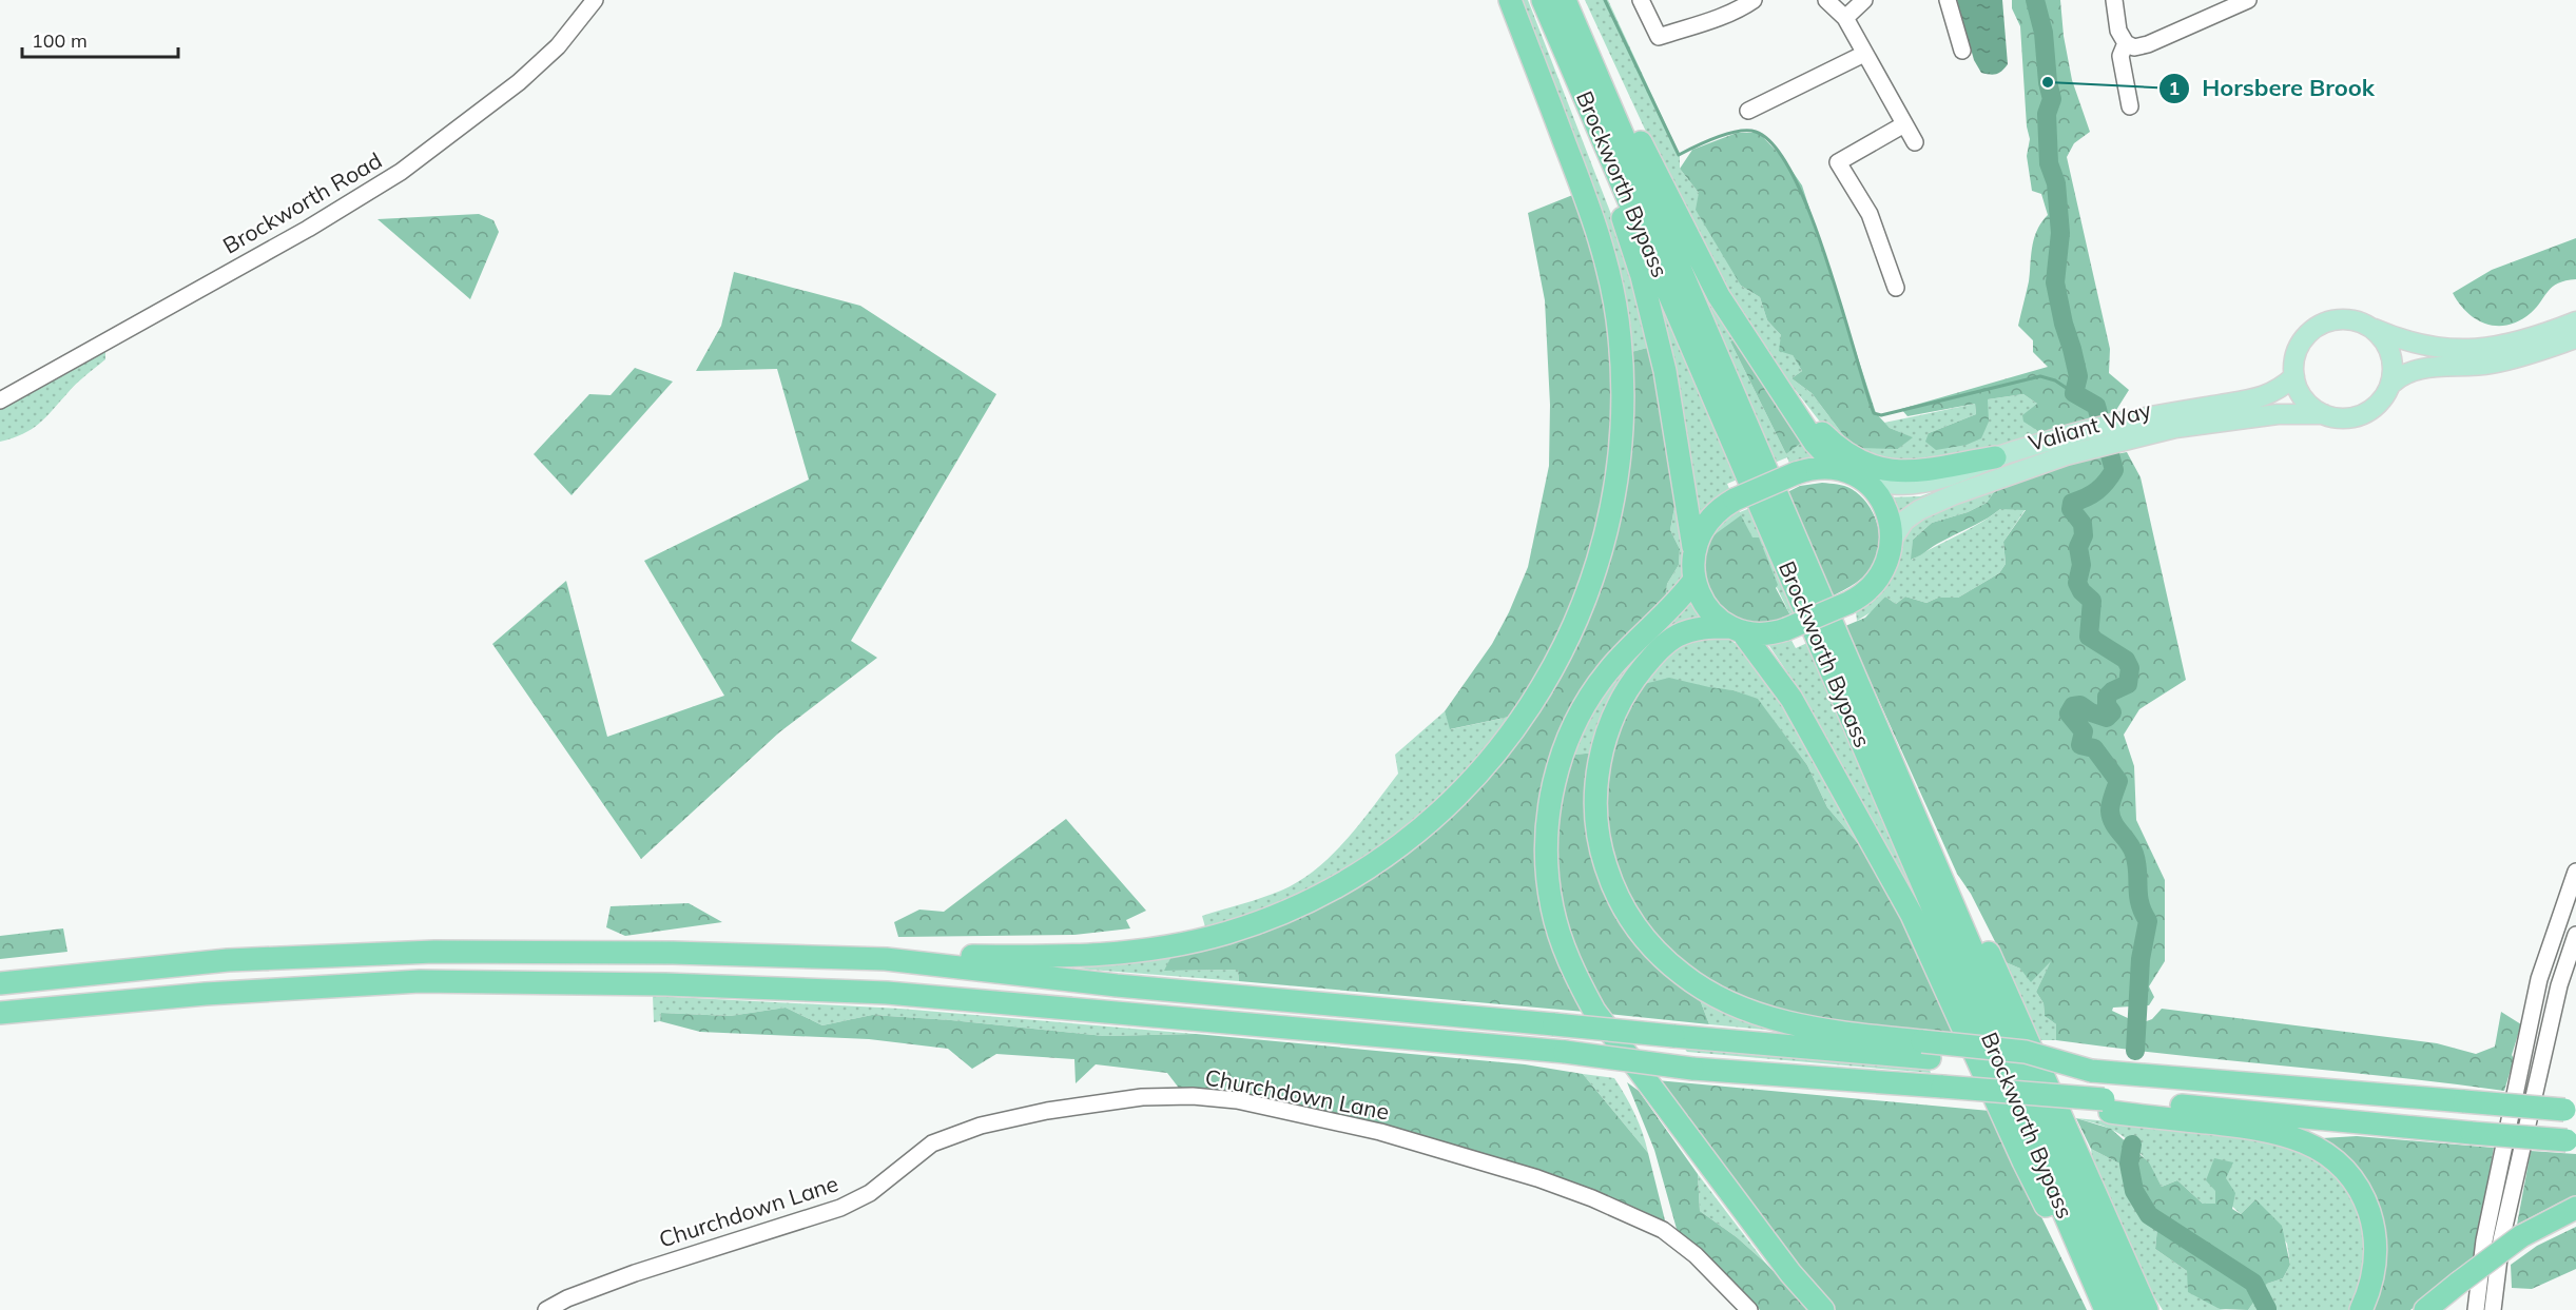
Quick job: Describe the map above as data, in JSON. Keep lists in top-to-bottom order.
{
  "streets": {
    "highway": ["Brockworth Bypass"],
    "main road": ["Valiant Way"],
    "street": ["Brockworth Road", "Churchdown Lane"]
  },
  "places": ["Horsbere Brook"],
  "scale_bar": "100 m"
}
